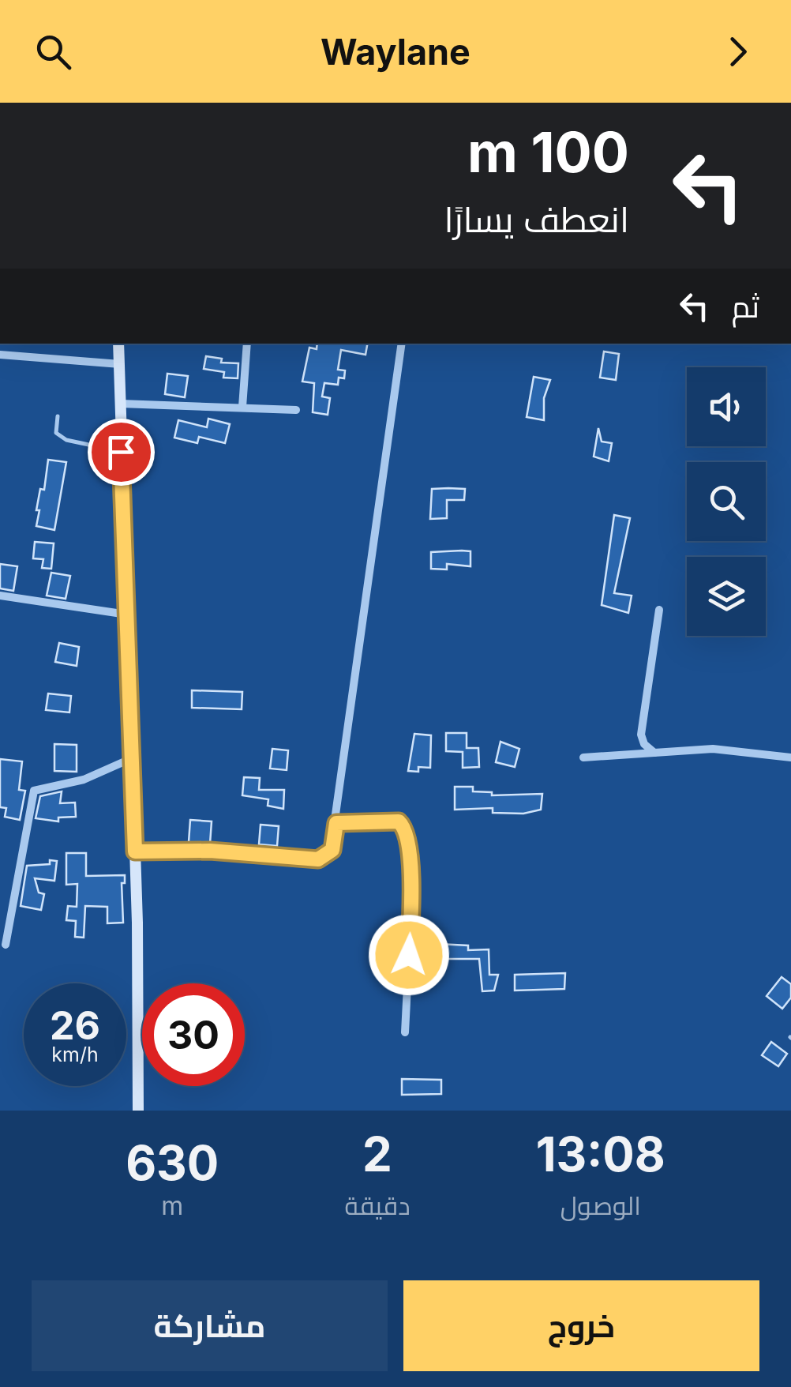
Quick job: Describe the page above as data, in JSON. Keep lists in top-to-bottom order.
{
  "page": {
    "header": "Waylane",
    "turn": ["100 m", "انعطف يسارًا"],
    "then": "ثم",
    "speed": "26 km/h",
    "limit": "30",
    "eta": [
      "13:08",
      "الوصول",
      "2",
      "دقيقة",
      "630",
      "m"
    ],
    "buttons": ["خروج", "مشاركة"]
  }
}
